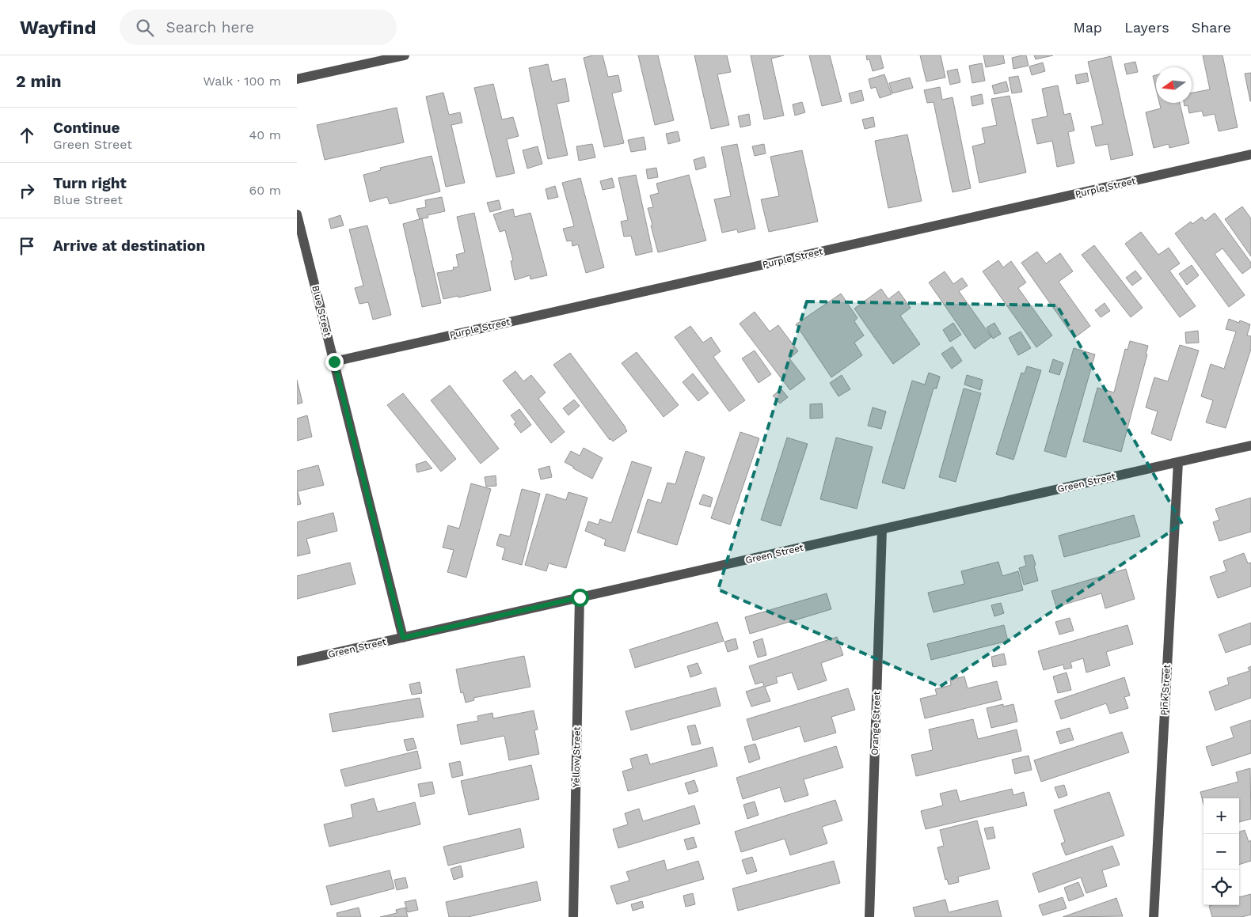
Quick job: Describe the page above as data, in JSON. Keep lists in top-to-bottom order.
{
  "streets": {
    "street": [
      "Purple Street",
      "Blue Street",
      "Green Street",
      "Pink Street",
      "Orange Street",
      "Yellow Street"
    ]
  },
  "crossings": [
    ["Purple Street", "Blue Street"],
    ["Blue Street", "Green Street"],
    ["Green Street", "Pink Street"],
    ["Green Street", "Orange Street"],
    ["Green Street", "Yellow Street"]
  ],
  "north": "left",
  "page": {
    "header": "Wayfind",
    "search": "Search here",
    "nav": ["Map", "Layers", "Share"],
    "heading": ["2 min", "Walk · 100 m"],
    "list": [
      ["Continue", "Green Street", "40 m"],
      ["Turn right", "Blue Street", "60 m"],
      "Arrive at destination"
    ],
    "map_buttons": ["+", "−"]
  }
}
